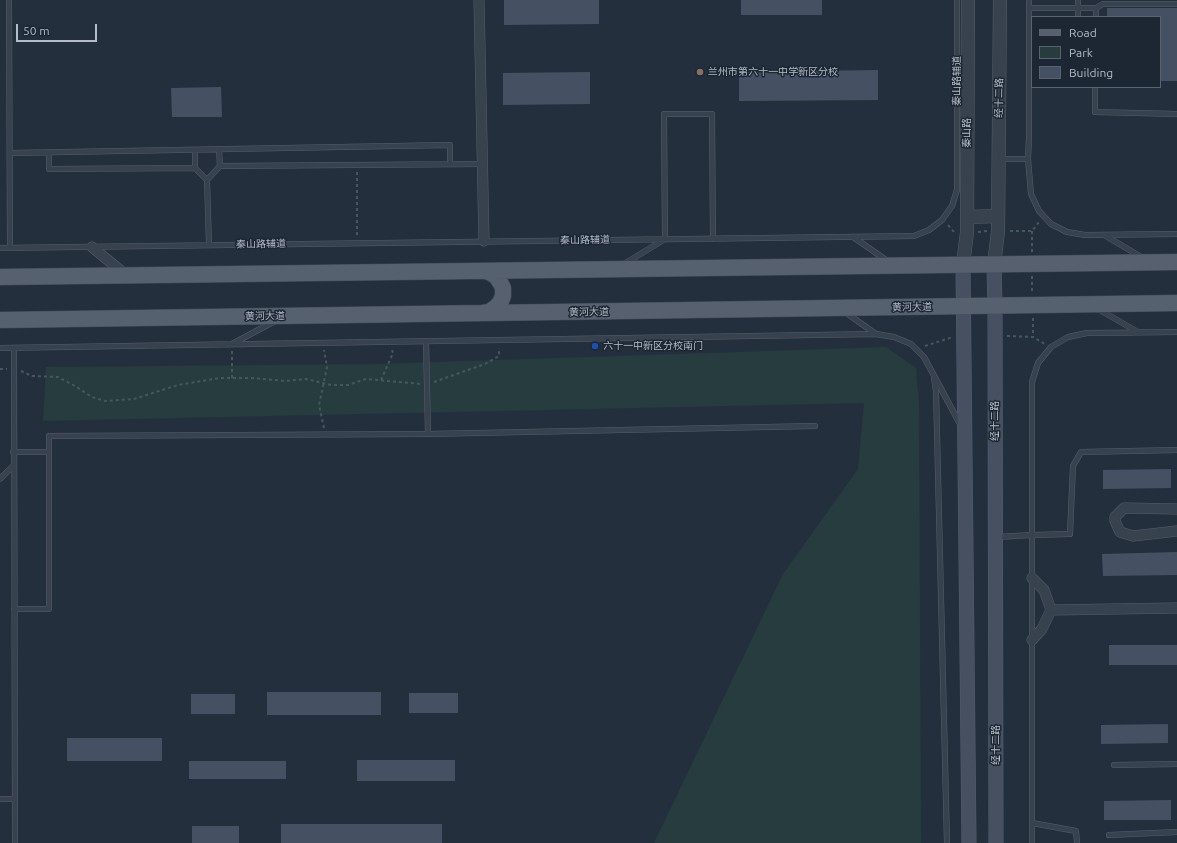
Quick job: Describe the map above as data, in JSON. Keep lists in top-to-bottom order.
{
  "streets": {
    "main road": ["经十二路", "黄河大道"],
    "street": ["秦山路"],
    "lane": ["秦山路辅道"]
  },
  "crossings": [
    ["经十二路", "黄河大道"]
  ],
  "places": ["兰州市第六十一中学新区分校", "六十一中新区分校南门"],
  "legend": ["Road", "Park", "Building"],
  "scale_bar": "50 m"
}
